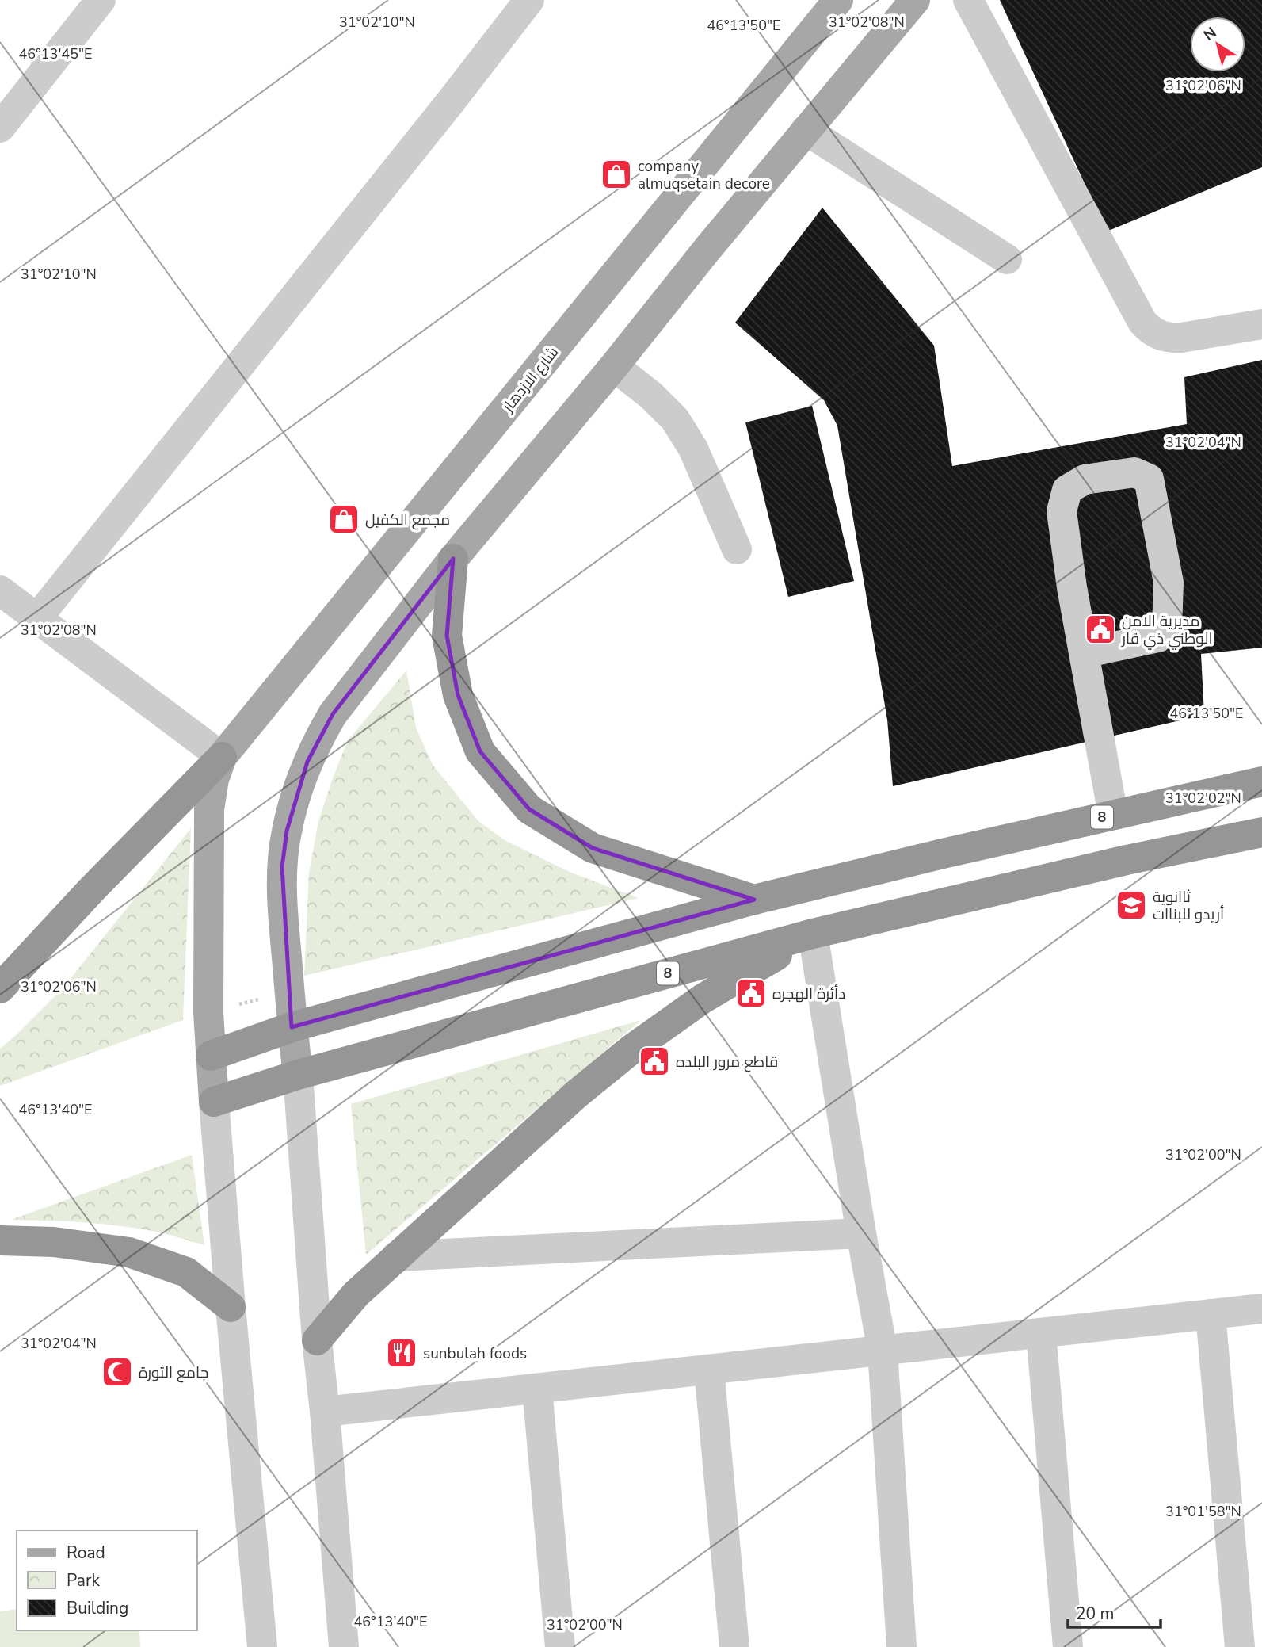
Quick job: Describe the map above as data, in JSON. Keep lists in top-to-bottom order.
{
  "streets": {
    "highway": ["8"],
    "main road": ["شارع الازدهار"]
  },
  "places": {
    "shop": ["company almuqsetain decore", "مجمع الكفيل"],
    "public building": ["مديرية الامن الوطني ذي قار", "دأئرة الهجره", "قاطع مرور البلده"],
    "school or university": ["ثاانوية أريدو للبناات"],
    "restaurant": ["sunbulah foods"],
    "mosque": ["جامع الثورة"]
  },
  "legend": ["Road", "Park", "Building"],
  "scale_bar": "20 m",
  "north": "top left",
  "coordinates": [
    "31°02'10\"N",
    "31°02'08\"N",
    "46°13'50\"E",
    "46°13'45\"E",
    "31°02'06\"N",
    "31°02'04\"N",
    "31°02'02\"N",
    "46°13'40\"E",
    "31°02'00\"N",
    "31°01'58\"N"
  ]
}
